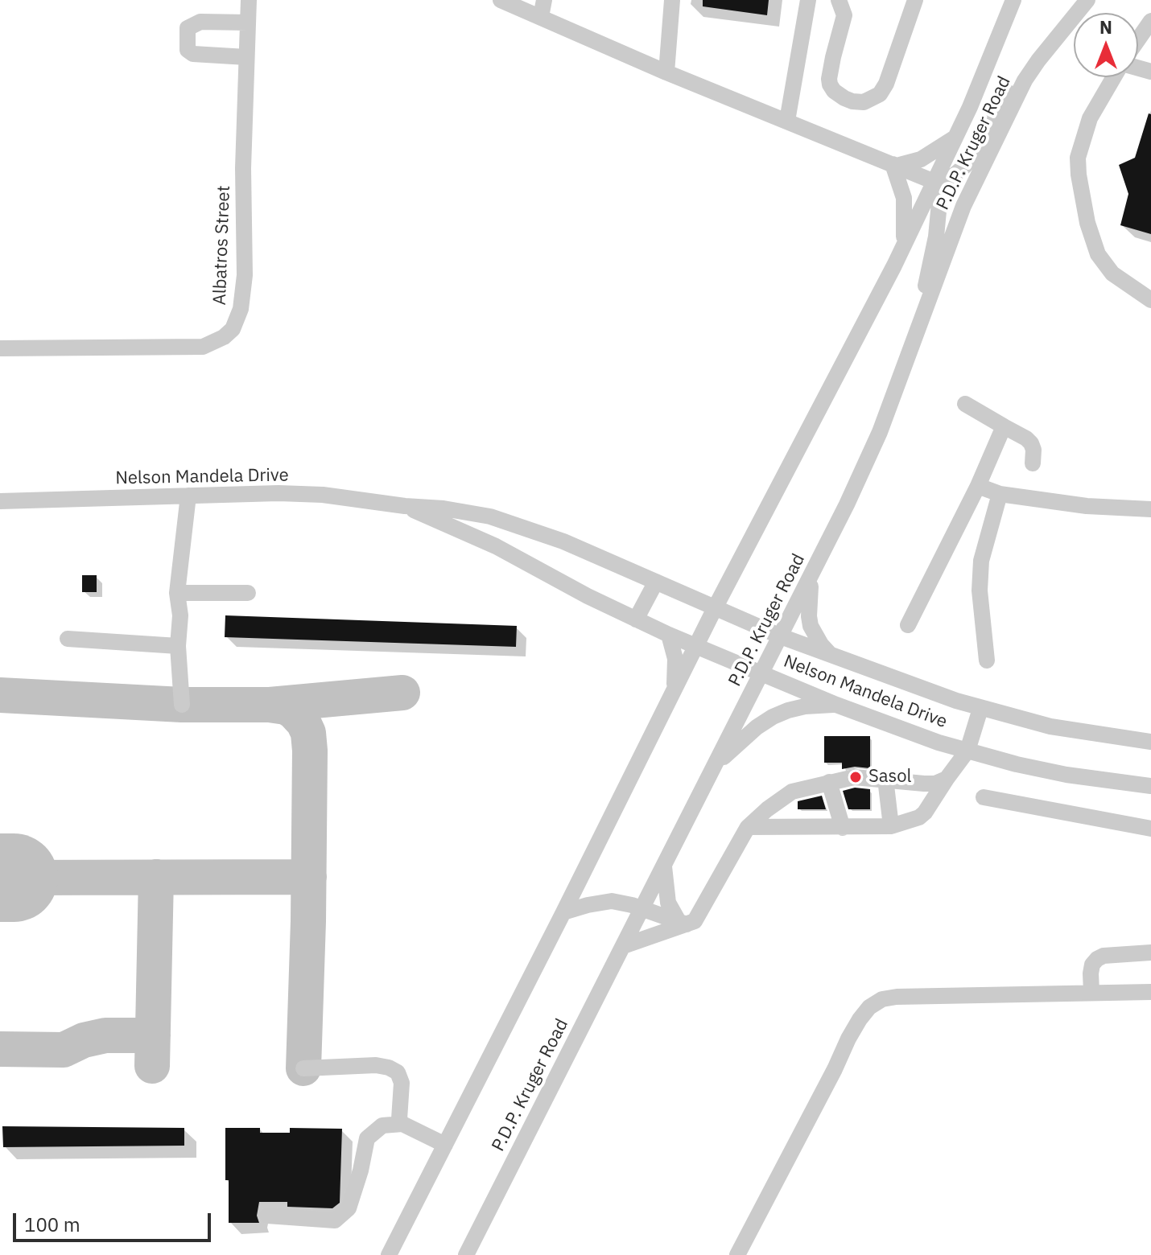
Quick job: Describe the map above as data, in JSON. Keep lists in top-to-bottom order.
{
  "streets": {
    "street": ["P.D.P. Kruger Road", "Albatros Street", "Nelson Mandela Drive"]
  },
  "crossings": [
    ["P.D.P. Kruger Road", "Nelson Mandela Drive"]
  ],
  "places": ["Sasol"],
  "scale_bar": "100 m",
  "north": "top"
}
